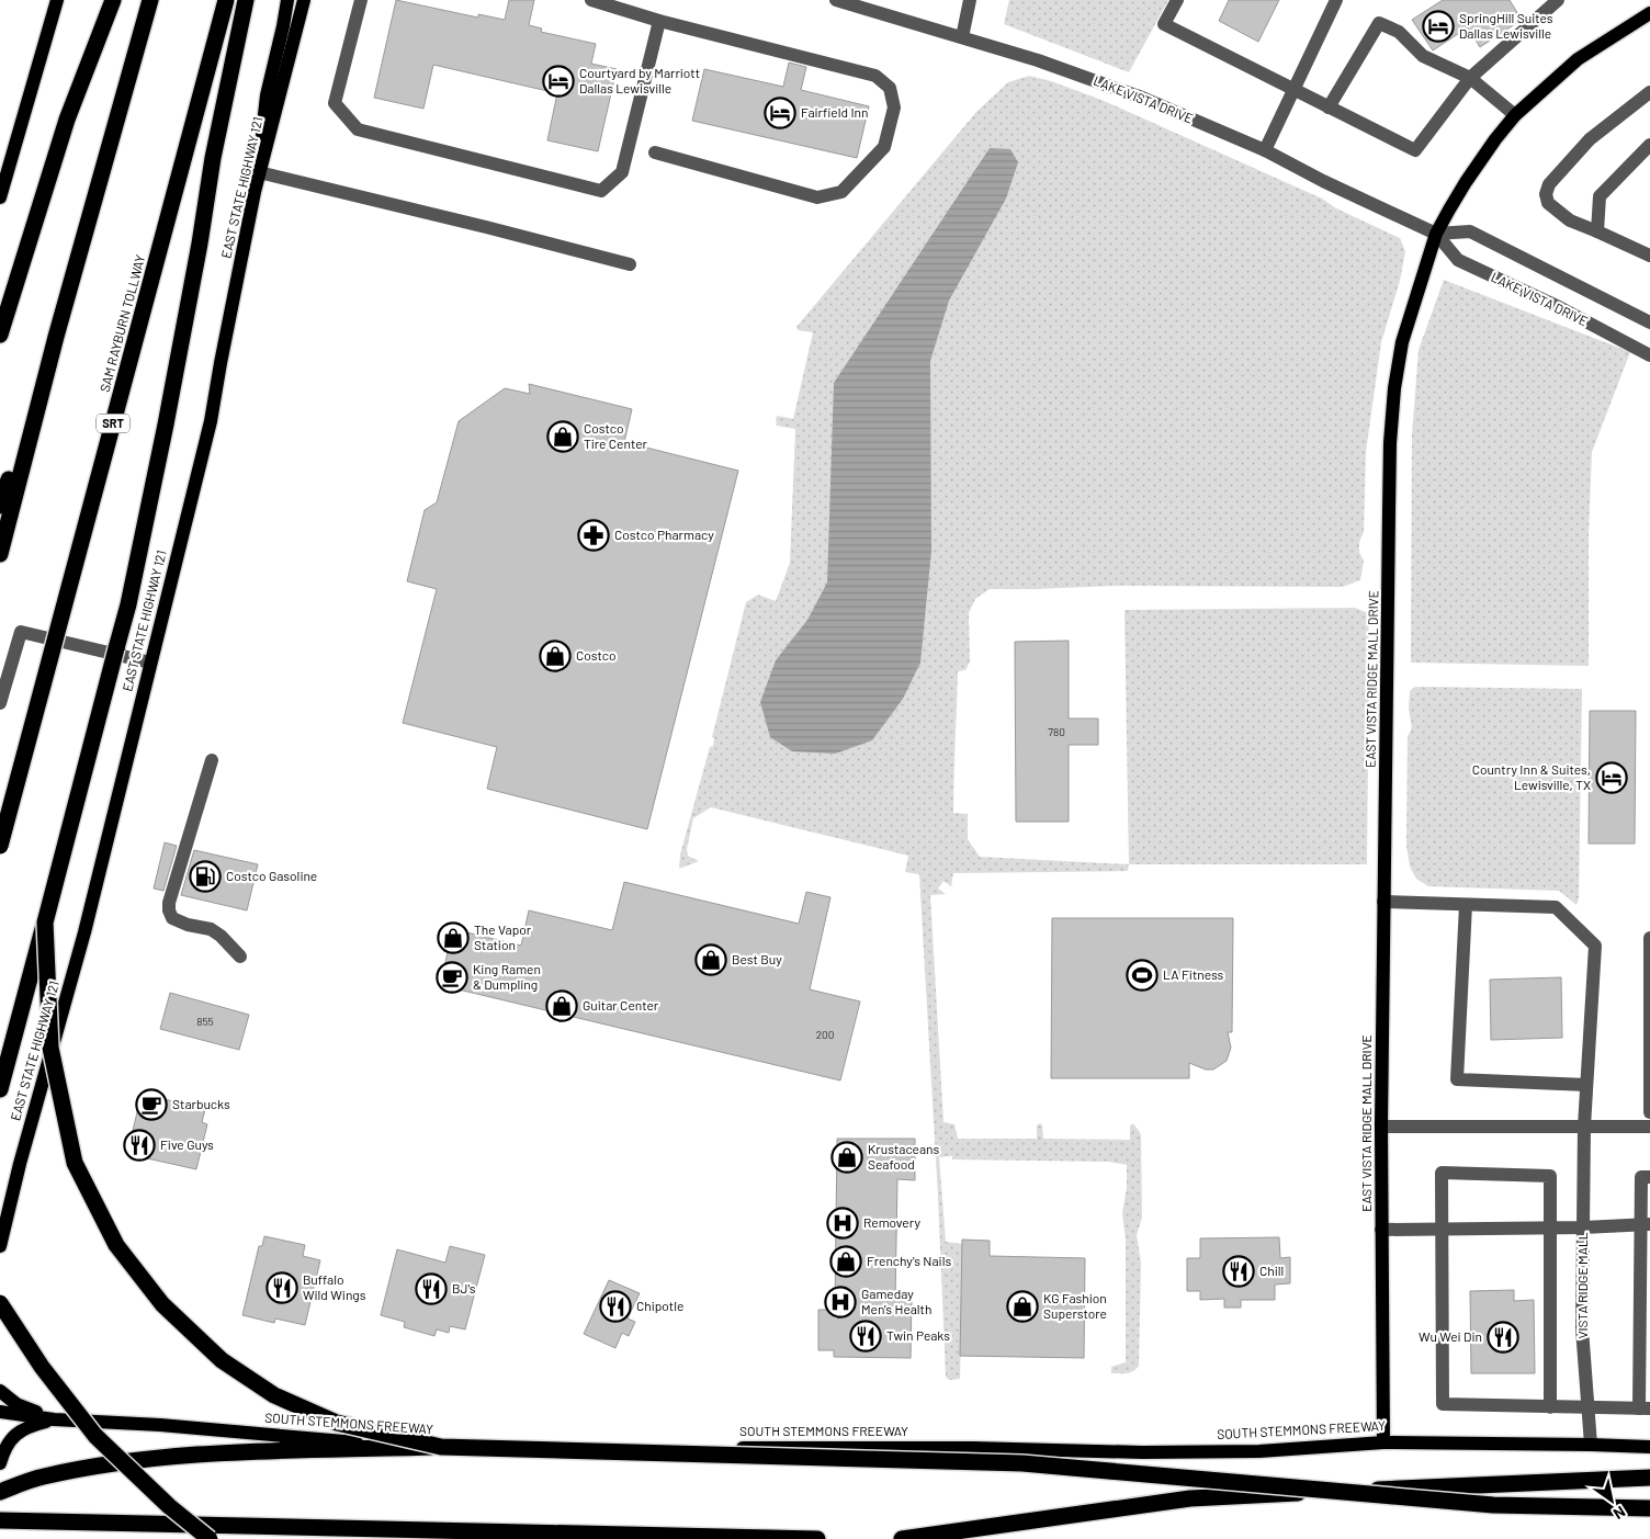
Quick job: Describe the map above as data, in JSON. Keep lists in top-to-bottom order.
{
  "streets": {
    "highway": ["SAM RAYBURN TOLLWAY", "SRT"],
    "main road": ["EAST STATE HIGHWAY 121", "EAST VISTA RIDGE MALL DRIVE", "SOUTH STEMMONS FREEWAY"],
    "street": ["LAKE VISTA DRIVE", "VISTA RIDGE MALL"]
  },
  "crossings": [
    ["LAKE VISTA DRIVE", "EAST VISTA RIDGE MALL DRIVE"],
    ["EAST VISTA RIDGE MALL DRIVE", "VISTA RIDGE MALL"],
    ["EAST VISTA RIDGE MALL DRIVE", "SOUTH STEMMONS FREEWAY"],
    ["VISTA RIDGE MALL", "SOUTH STEMMONS FREEWAY"]
  ],
  "places": {
    "hotel": [
      "SpringHill Suites Dallas Lewisville",
      "Courtyard by Marriott Dallas Lewisville",
      "Fairfield Inn",
      "Country Inn & Suites, Lewisville, TX"
    ],
    "shop": [
      "Costco Tire Center",
      "Costco",
      "The Vapor Station",
      "Best Buy",
      "Guitar Center",
      "Krustaceans Seafood",
      "Frenchy's Nails",
      "KG Fashion Superstore"
    ],
    "pharmacy": ["Costco Pharmacy"],
    "fuel station": ["Costco Gasoline"],
    "sports": ["LA Fitness"],
    "cafe": ["King Ramen & Dumpling", "Starbucks"],
    "restaurant": [
      "Five Guys",
      "Chill",
      "Buffalo Wild Wings",
      "BJ's",
      "Chipotle",
      "Twin Peaks",
      "Wu Wei Din"
    ],
    "hospital": ["Removery", "Gameday Men's Health"]
  },
  "house_numbers": ["780", "855", "200"],
  "north": "bottom right"
}
